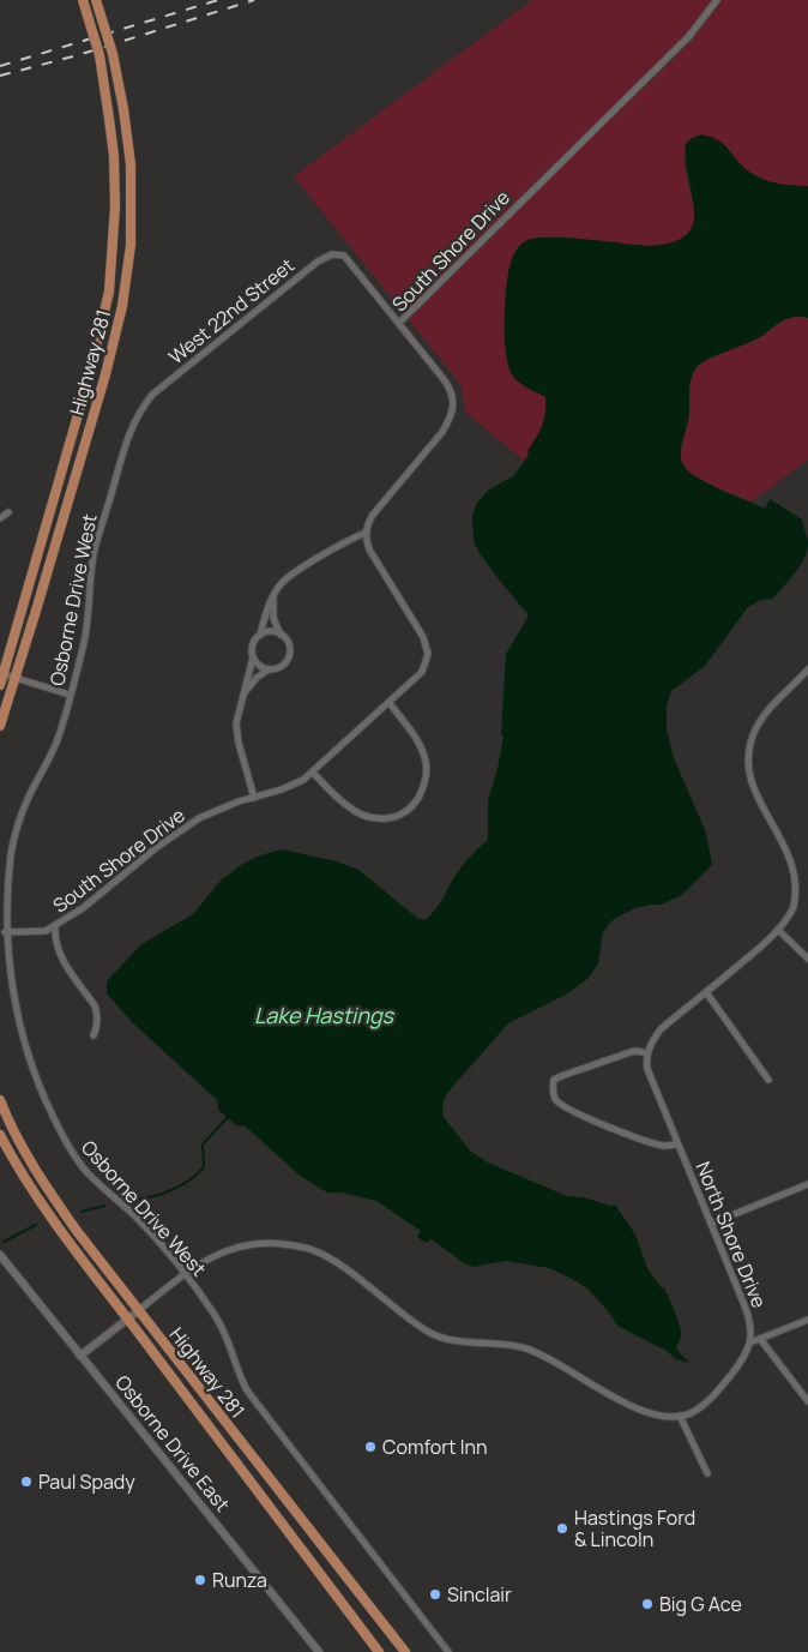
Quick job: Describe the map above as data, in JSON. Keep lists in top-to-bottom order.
{
  "streets": {
    "highway": ["Highway 281"],
    "street": [
      "South Shore Drive",
      "West 22nd Street",
      "Osborne Drive West",
      "North Shore Drive",
      "Osborne Drive East"
    ]
  },
  "crossings": [
    ["South Shore Drive", "West 22nd Street"],
    ["South Shore Drive", "Osborne Drive West"],
    ["West 22nd Street", "Osborne Drive West"]
  ],
  "water": ["Lake Hastings"],
  "places": [
    "Comfort Inn",
    "Paul Spady",
    "Hastings Ford & Lincoln",
    "Runza",
    "Sinclair",
    "Big G Ace"
  ]
}
